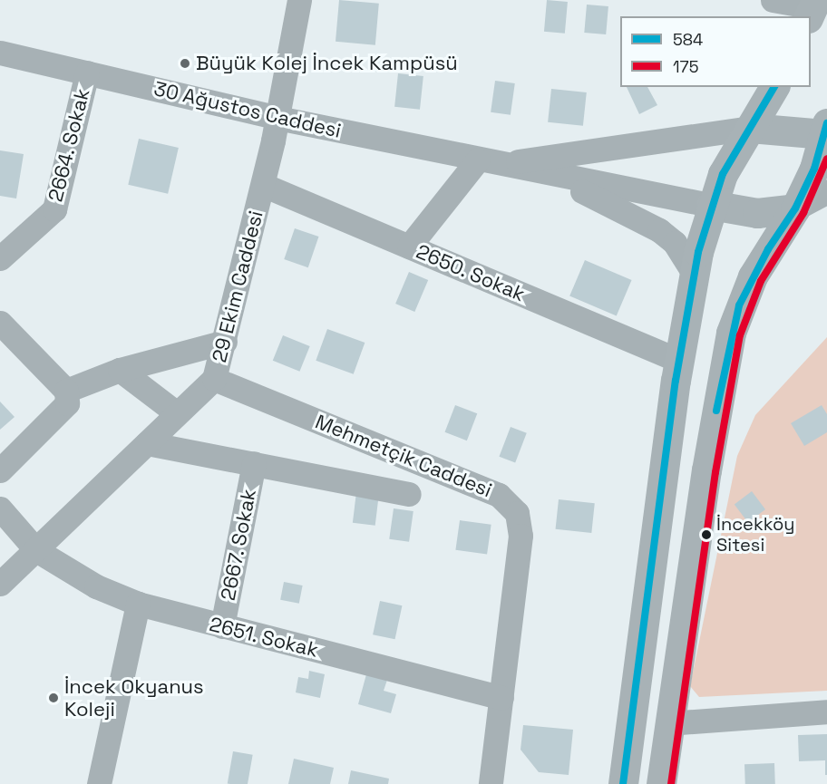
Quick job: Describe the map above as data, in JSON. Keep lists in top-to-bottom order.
{
  "streets": {
    "street": [
      "30 Ağustos Caddesi",
      "2664. Sokak",
      "2650. Sokak",
      "29 Ekim Caddesi",
      "Mehmetçik Caddesi",
      "2667. Sokak",
      "2651. Sokak"
    ]
  },
  "crossings": [
    ["30 Ağustos Caddesi", "2664. Sokak"],
    ["30 Ağustos Caddesi", "29 Ekim Caddesi"],
    ["2650. Sokak", "29 Ekim Caddesi"],
    ["29 Ekim Caddesi", "Mehmetçik Caddesi"],
    ["29 Ekim Caddesi", "2651. Sokak"],
    ["Mehmetçik Caddesi", "2651. Sokak"],
    ["2667. Sokak", "2651. Sokak"]
  ],
  "places": ["Büyük Kolej İncek Kampüsü", "İncekköy Sitesi", "İncek Okyanus Koleji"],
  "lines": ["transit line 584", "transit line 175"],
  "legend": ["584", "175"]
}
